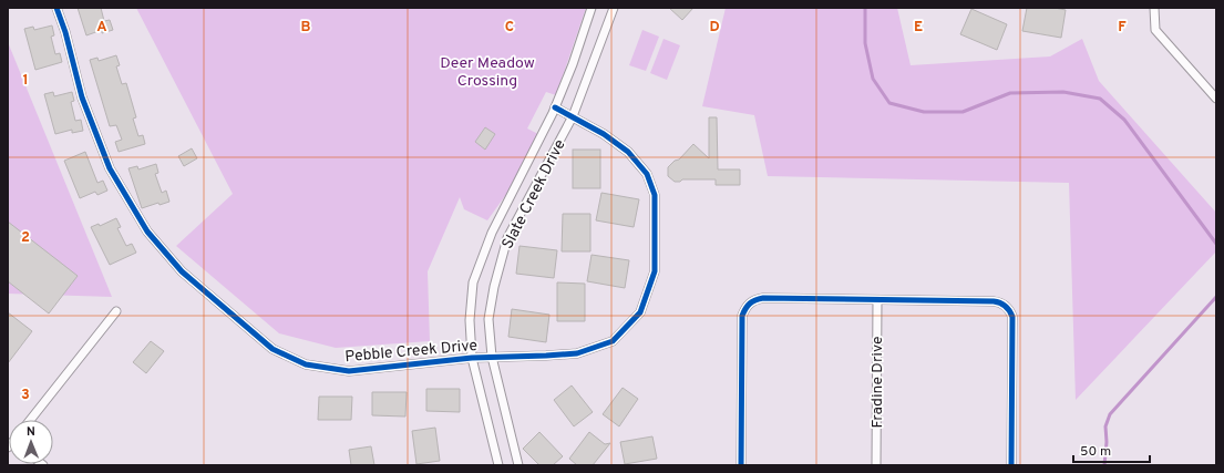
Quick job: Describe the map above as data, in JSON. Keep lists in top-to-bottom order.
{
  "streets": {
    "street": ["Slate Creek Drive", "Pebble Creek Drive", "Fradine Drive"]
  },
  "crossings": [
    ["Slate Creek Drive", "Pebble Creek Drive"]
  ],
  "parks": ["Deer Meadow Crossing"],
  "scale_bar": "50 m",
  "north": "top",
  "grid": {
    "columns": [
      "A",
      "B",
      "C",
      "D",
      "E",
      "F"
    ],
    "rows": ["1", "2", "3"]
  }
}
